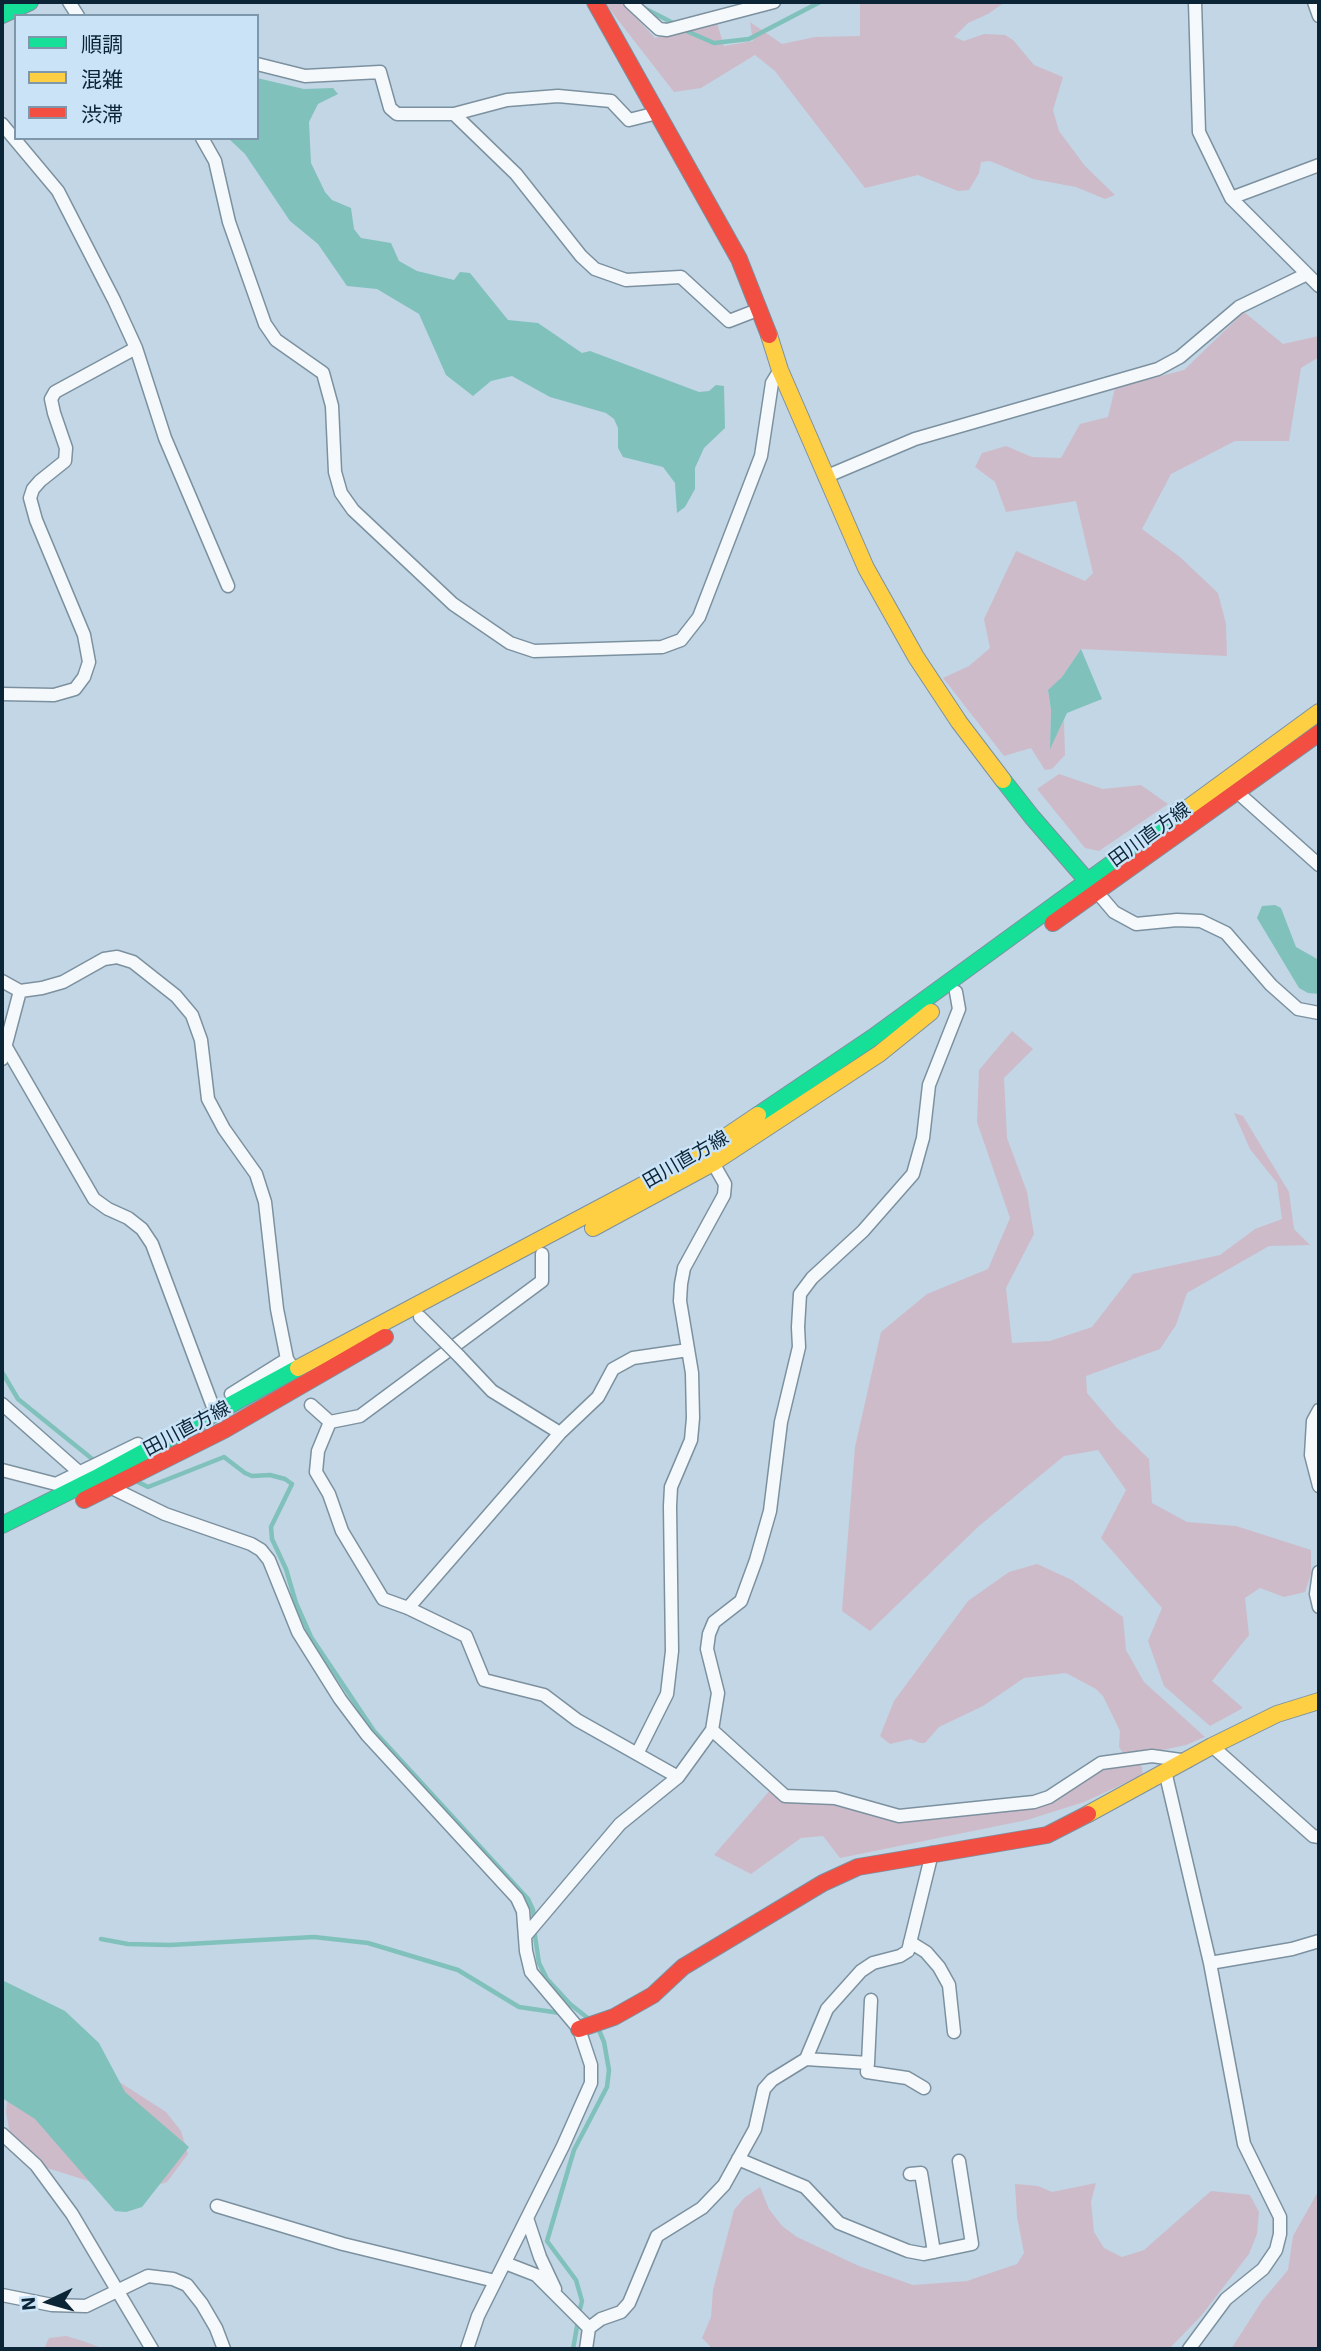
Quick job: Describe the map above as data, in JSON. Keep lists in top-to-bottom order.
{
  "streets": {
    "main road": ["田川直方線"]
  },
  "legend": ["順調", "混雑", "渋滞"],
  "north": "left"
}
